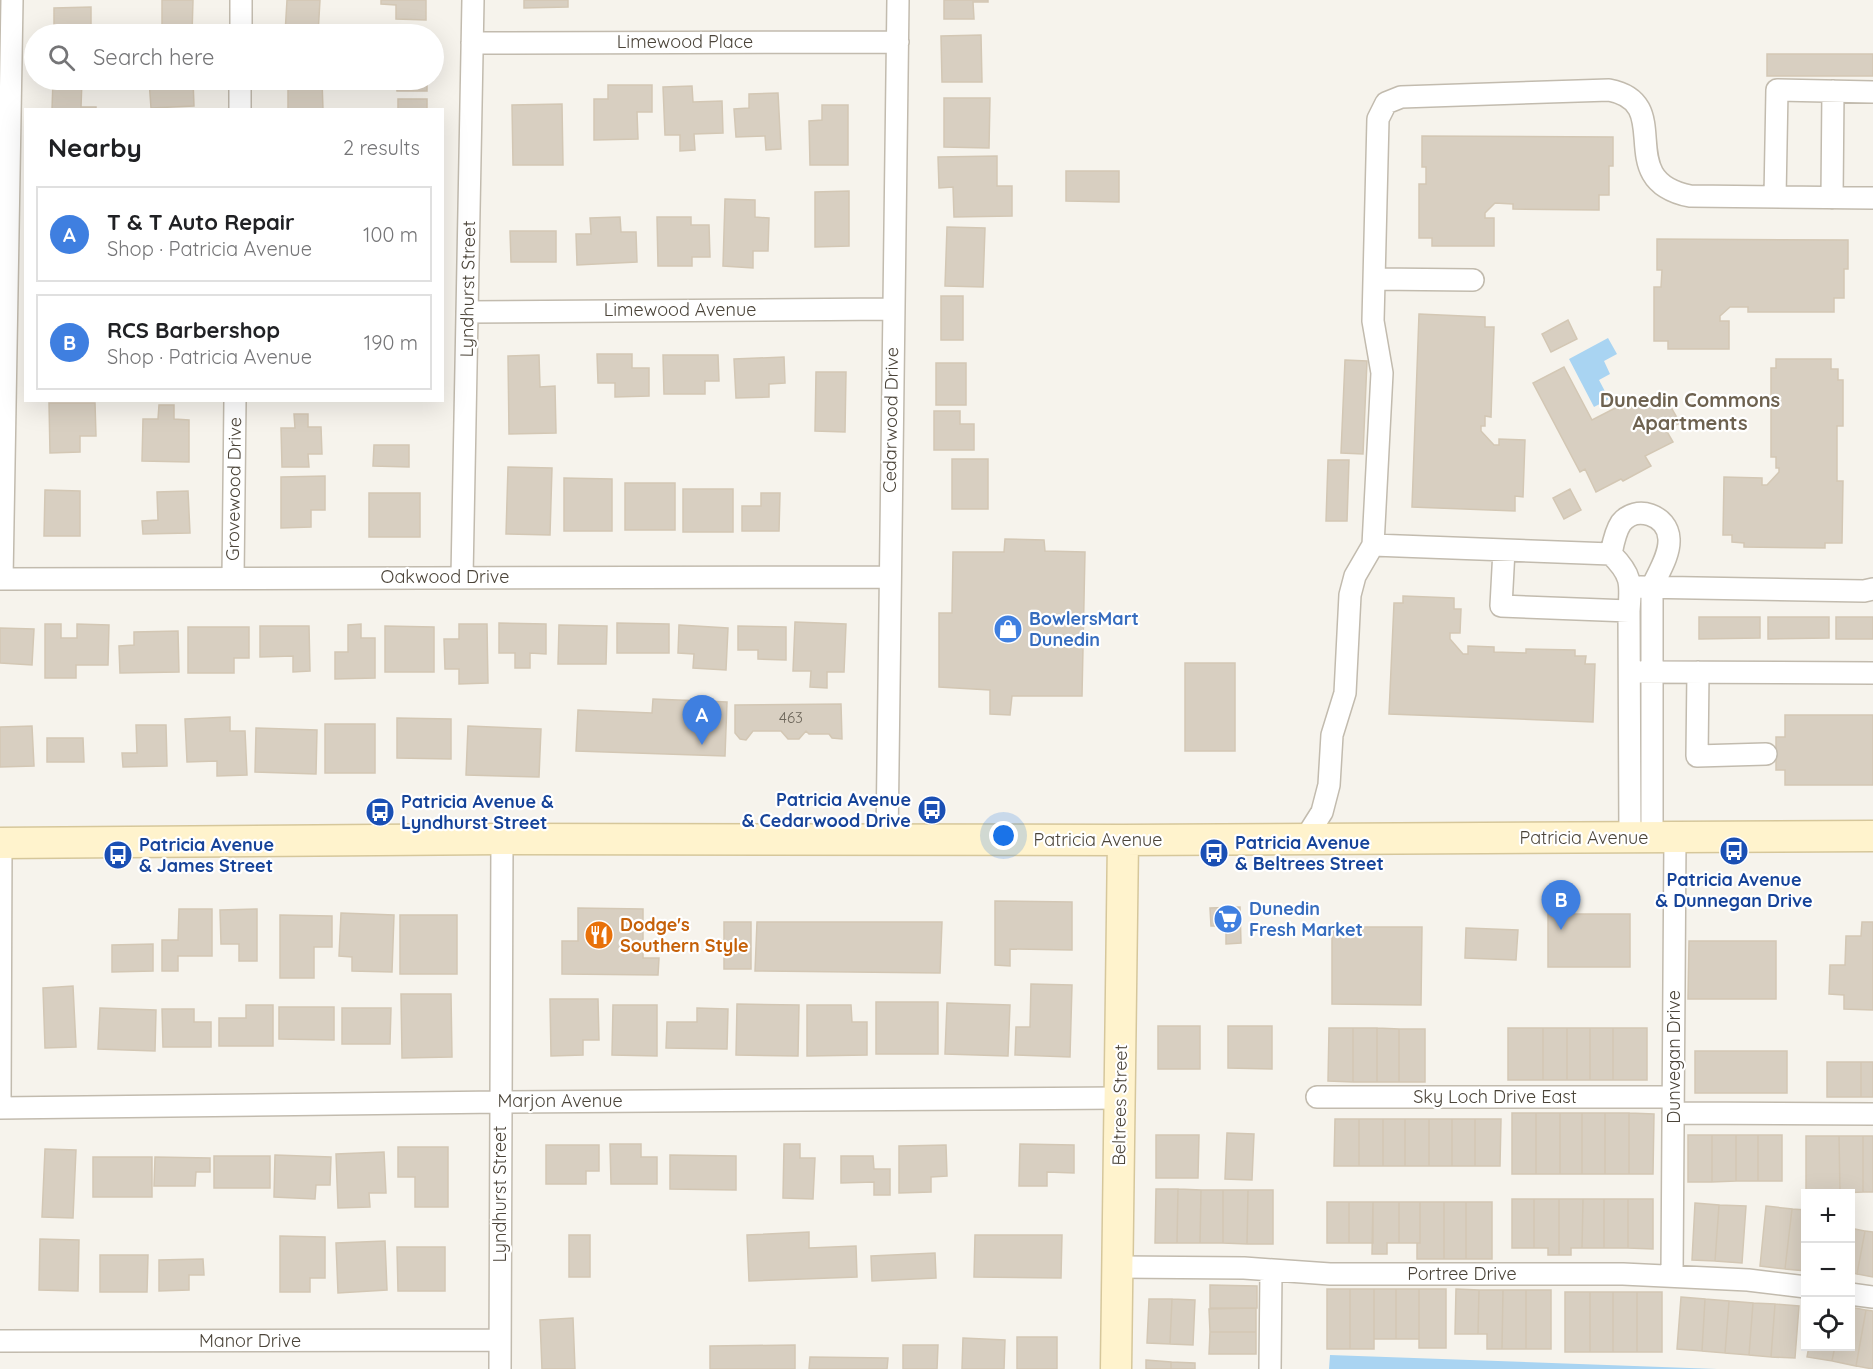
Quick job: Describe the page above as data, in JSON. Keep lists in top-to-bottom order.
{
  "streets": {
    "street": [
      "Limewood Place",
      "Lyndhurst Street",
      "Limewood Avenue",
      "Cedarwood Drive",
      "Grovewood Drive",
      "Oakwood Drive",
      "Patricia Avenue",
      "Dunvegan Drive",
      "Sky Loch Drive East",
      "Marjon Avenue",
      "Beltrees Street",
      "Portree Drive",
      "Manor Drive"
    ]
  },
  "crossings": [
    ["Limewood Place", "Lyndhurst Street"],
    ["Limewood Place", "Cedarwood Drive"],
    ["Lyndhurst Street", "Limewood Avenue"],
    ["Lyndhurst Street", "Oakwood Drive"],
    ["Lyndhurst Street", "Patricia Avenue"],
    ["Lyndhurst Street", "Marjon Avenue"],
    ["Lyndhurst Street", "Manor Drive"],
    ["Limewood Avenue", "Cedarwood Drive"],
    ["Cedarwood Drive", "Oakwood Drive"],
    ["Cedarwood Drive", "Patricia Avenue"],
    ["Grovewood Drive", "Oakwood Drive"],
    ["Patricia Avenue", "Dunvegan Drive"],
    ["Patricia Avenue", "Beltrees Street"],
    ["Dunvegan Drive", "Sky Loch Drive East"],
    ["Dunvegan Drive", "Portree Drive"],
    ["Marjon Avenue", "Beltrees Street"],
    ["Beltrees Street", "Portree Drive"]
  ],
  "districts": ["Dunedin Commons Apartments"],
  "places": {
    "shop": ["BowlersMart Dunedin"],
    "bus stop": [
      "Patricia Avenue & Cedarwood Drive",
      "Patricia Avenue & Lyndhurst Street",
      "Patricia Avenue & Dunnegan Drive",
      "Patricia Avenue & Beltrees Street",
      "Patricia Avenue & James Street"
    ],
    "supermarket": ["Dunedin Fresh Market"],
    "restaurant": ["Dodge's Southern Style"]
  },
  "house_numbers": ["463"],
  "page": {
    "search": "Search here",
    "heading": ["Nearby", "2 results"],
    "list": [
      {
        "mark": "A",
        "name": "T & T Auto Repair",
        "note": "Shop · Patricia Avenue",
        "value": "100 m"
      },
      {
        "mark": "B",
        "name": "RCS Barbershop",
        "note": "Shop · Patricia Avenue",
        "value": "190 m"
      }
    ],
    "pins": ["A", "B"],
    "map_buttons": ["+", "−"]
  }
}
